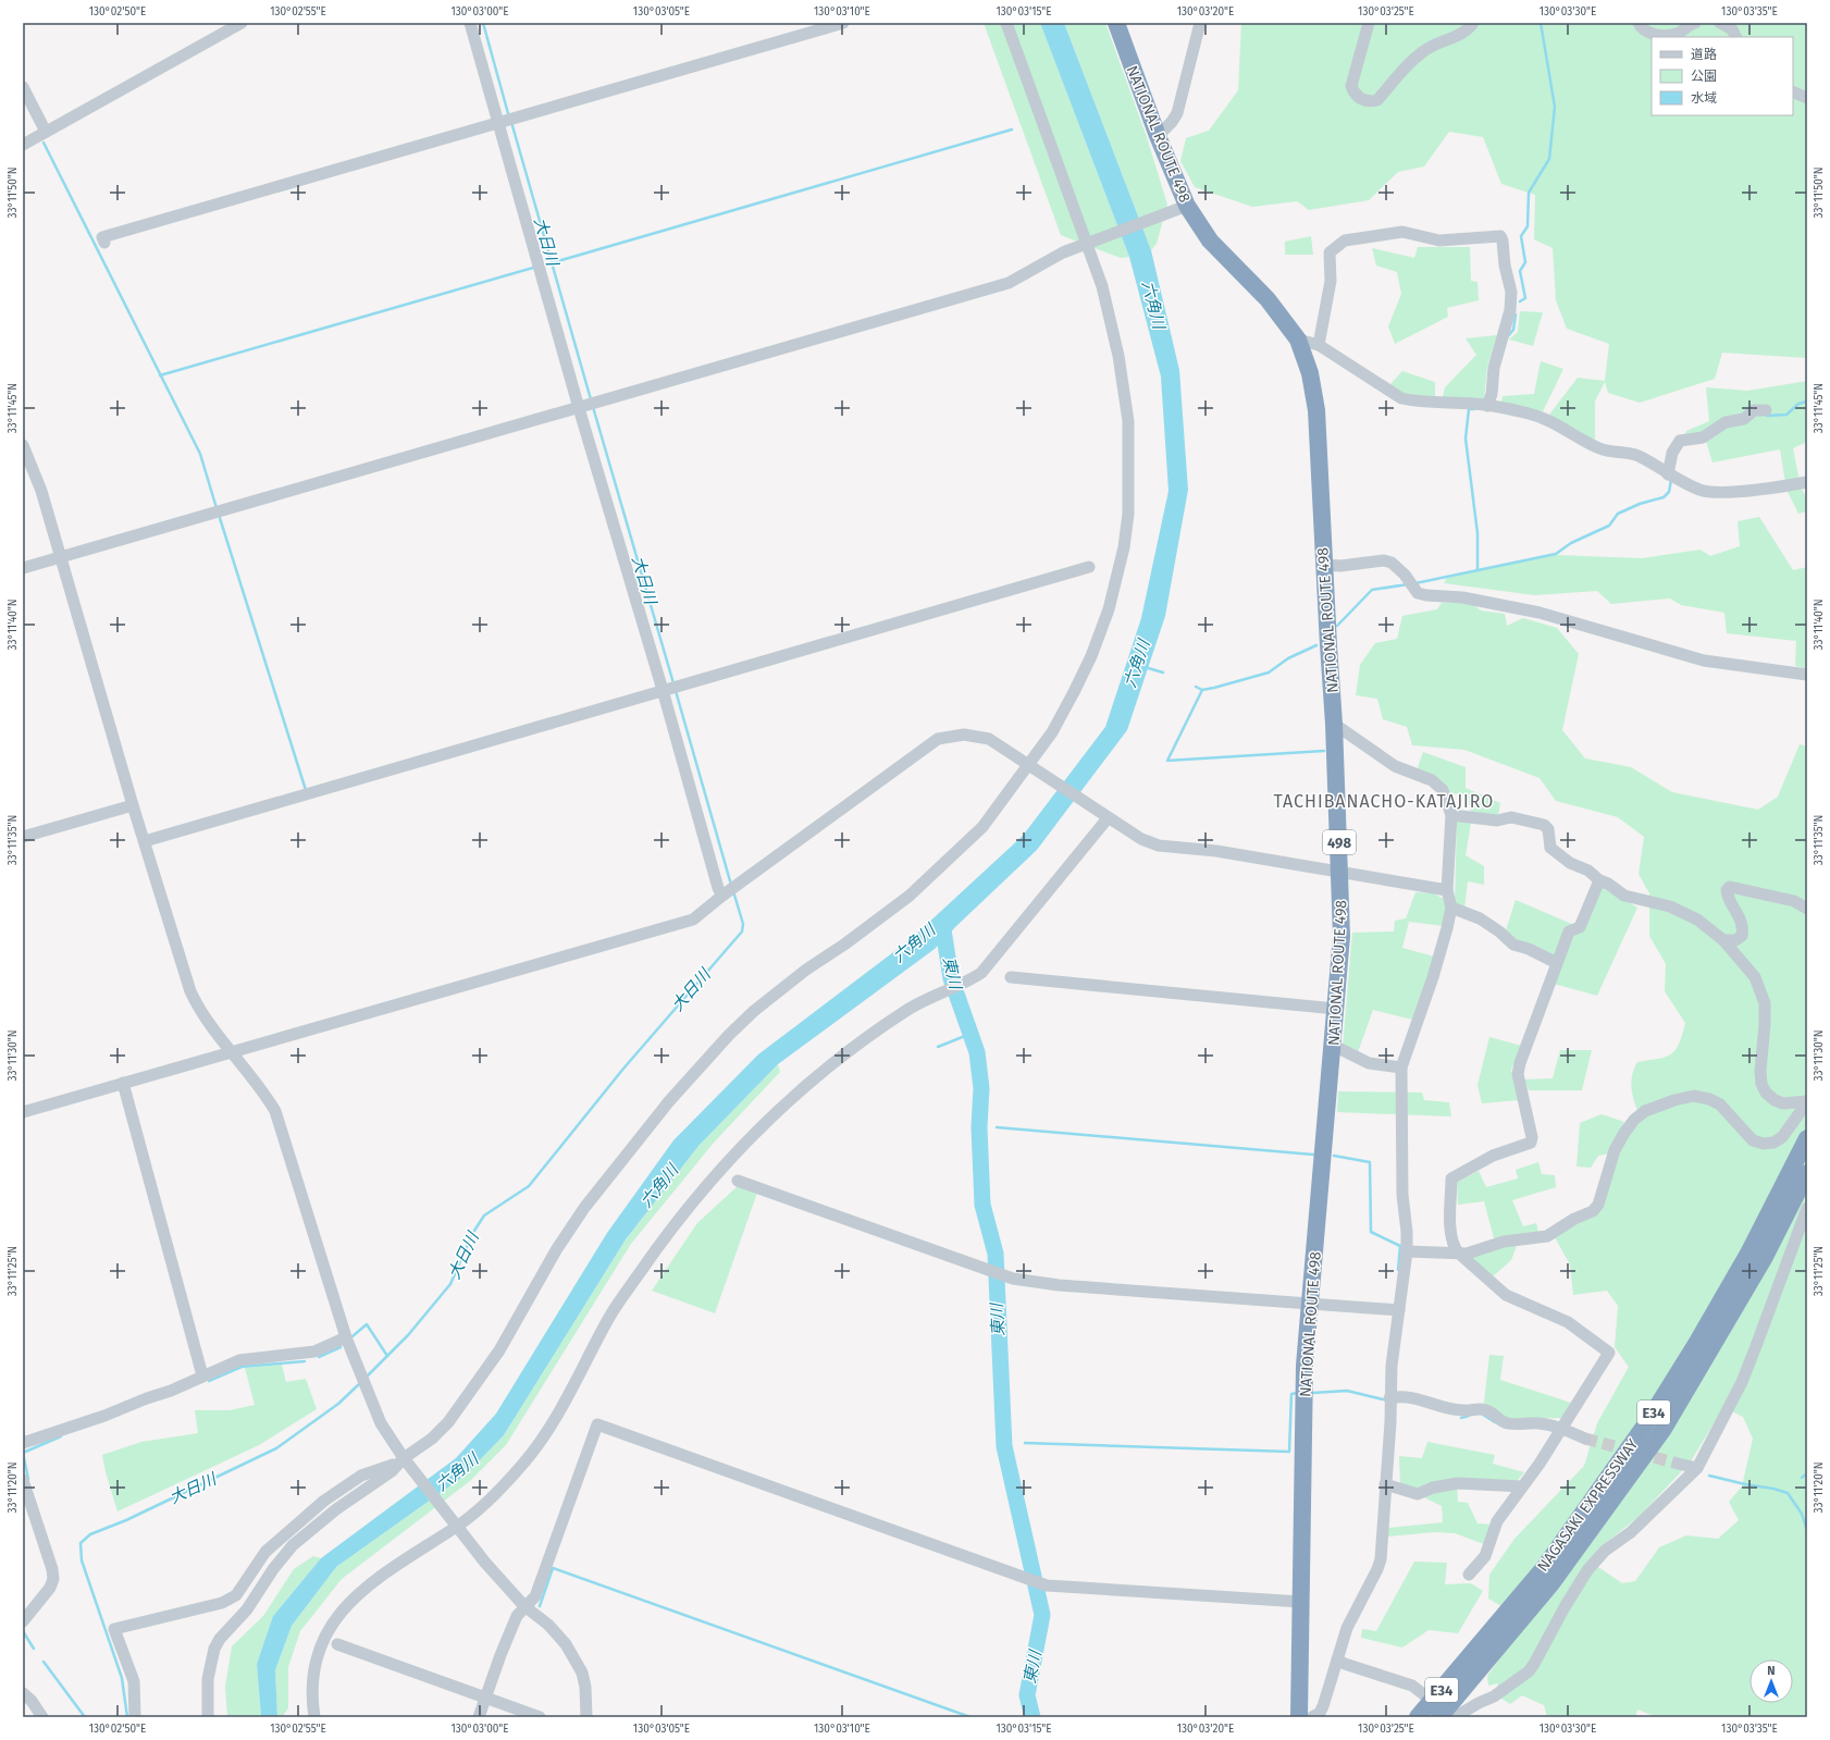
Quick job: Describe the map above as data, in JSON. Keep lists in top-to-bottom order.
{
  "streets": {
    "highway": [
      "NATIONAL ROUTE 498",
      "498",
      "E34",
      "NAGASAKI EXPRESSWAY"
    ]
  },
  "districts": ["TACHIBANACHO-KATAJIRO"],
  "water": ["大日川", "六角川", "東川"],
  "legend": ["道路", "公園", "水域"],
  "north": "top",
  "coordinates": [
    "130°02'50\"E",
    "130°02'55\"E",
    "130°03'00\"E",
    "130°03'05\"E",
    "130°03'10\"E",
    "130°03'15\"E",
    "130°03'20\"E",
    "130°03'25\"E",
    "130°03'30\"E",
    "130°03'35\"E",
    "33°11'50\"N",
    "33°11'45\"N",
    "33°11'40\"N",
    "33°11'35\"N",
    "33°11'30\"N",
    "33°11'25\"N",
    "33°11'20\"N"
  ]
}
